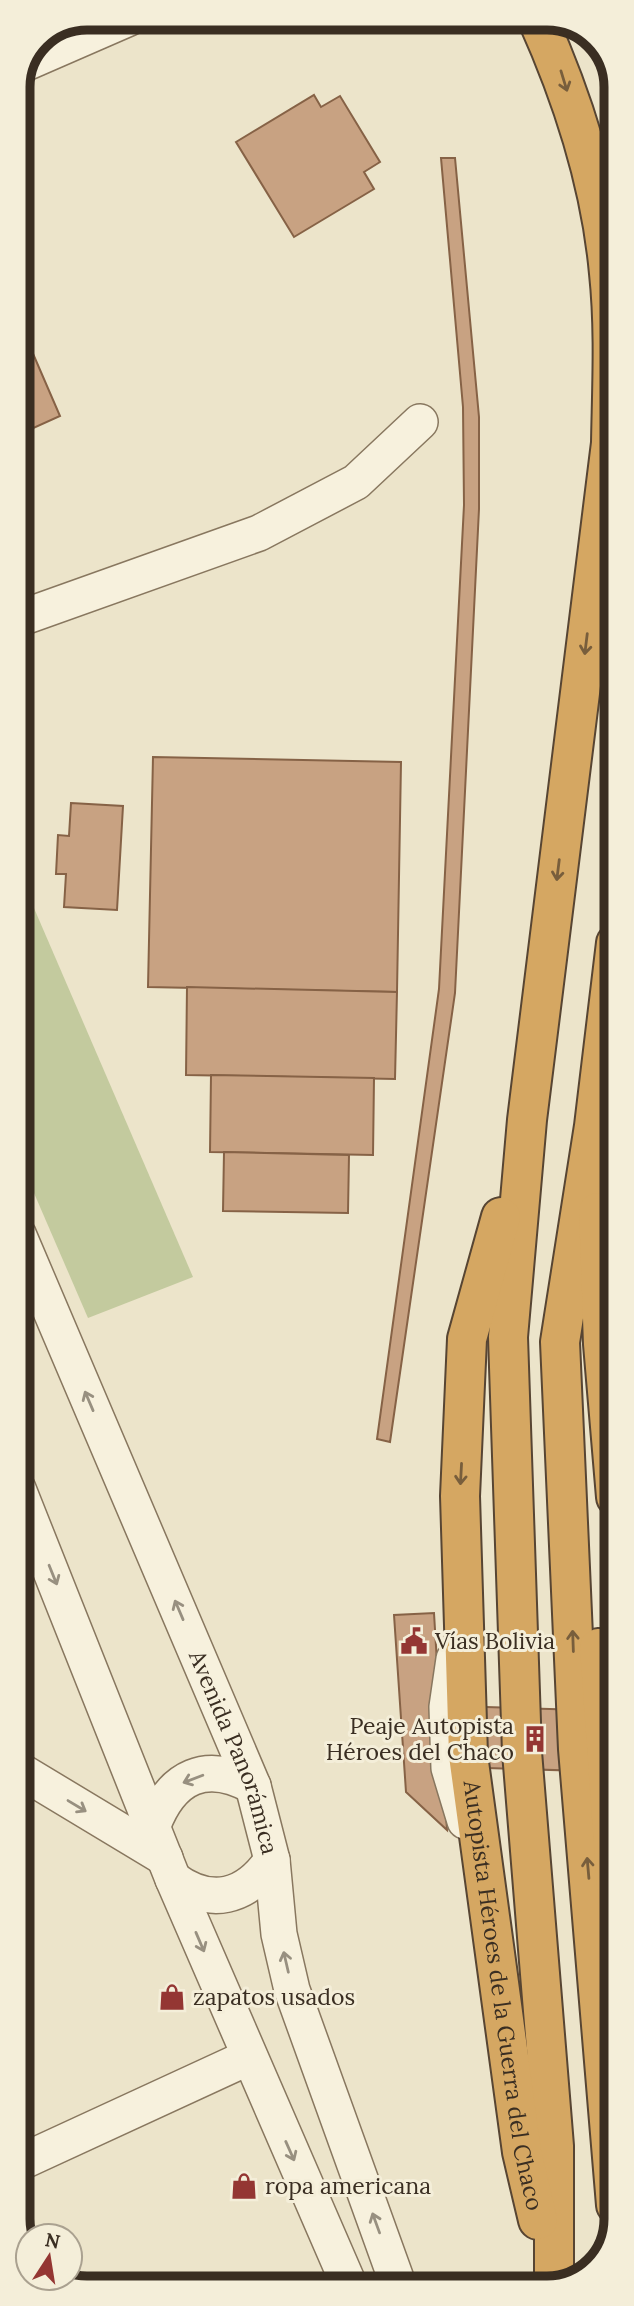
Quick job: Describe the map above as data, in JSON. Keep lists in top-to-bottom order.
{
  "streets": {
    "highway": ["Autopista Héroes de la Guerra del Chaco"],
    "street": ["Avenida Panorámica"]
  },
  "places": {
    "public building": ["Vías Bolivia"],
    "building": ["Peaje Autopista Héroes del Chaco"],
    "shop": ["zapatos usados", "ropa americana"]
  },
  "north": "top"
}
